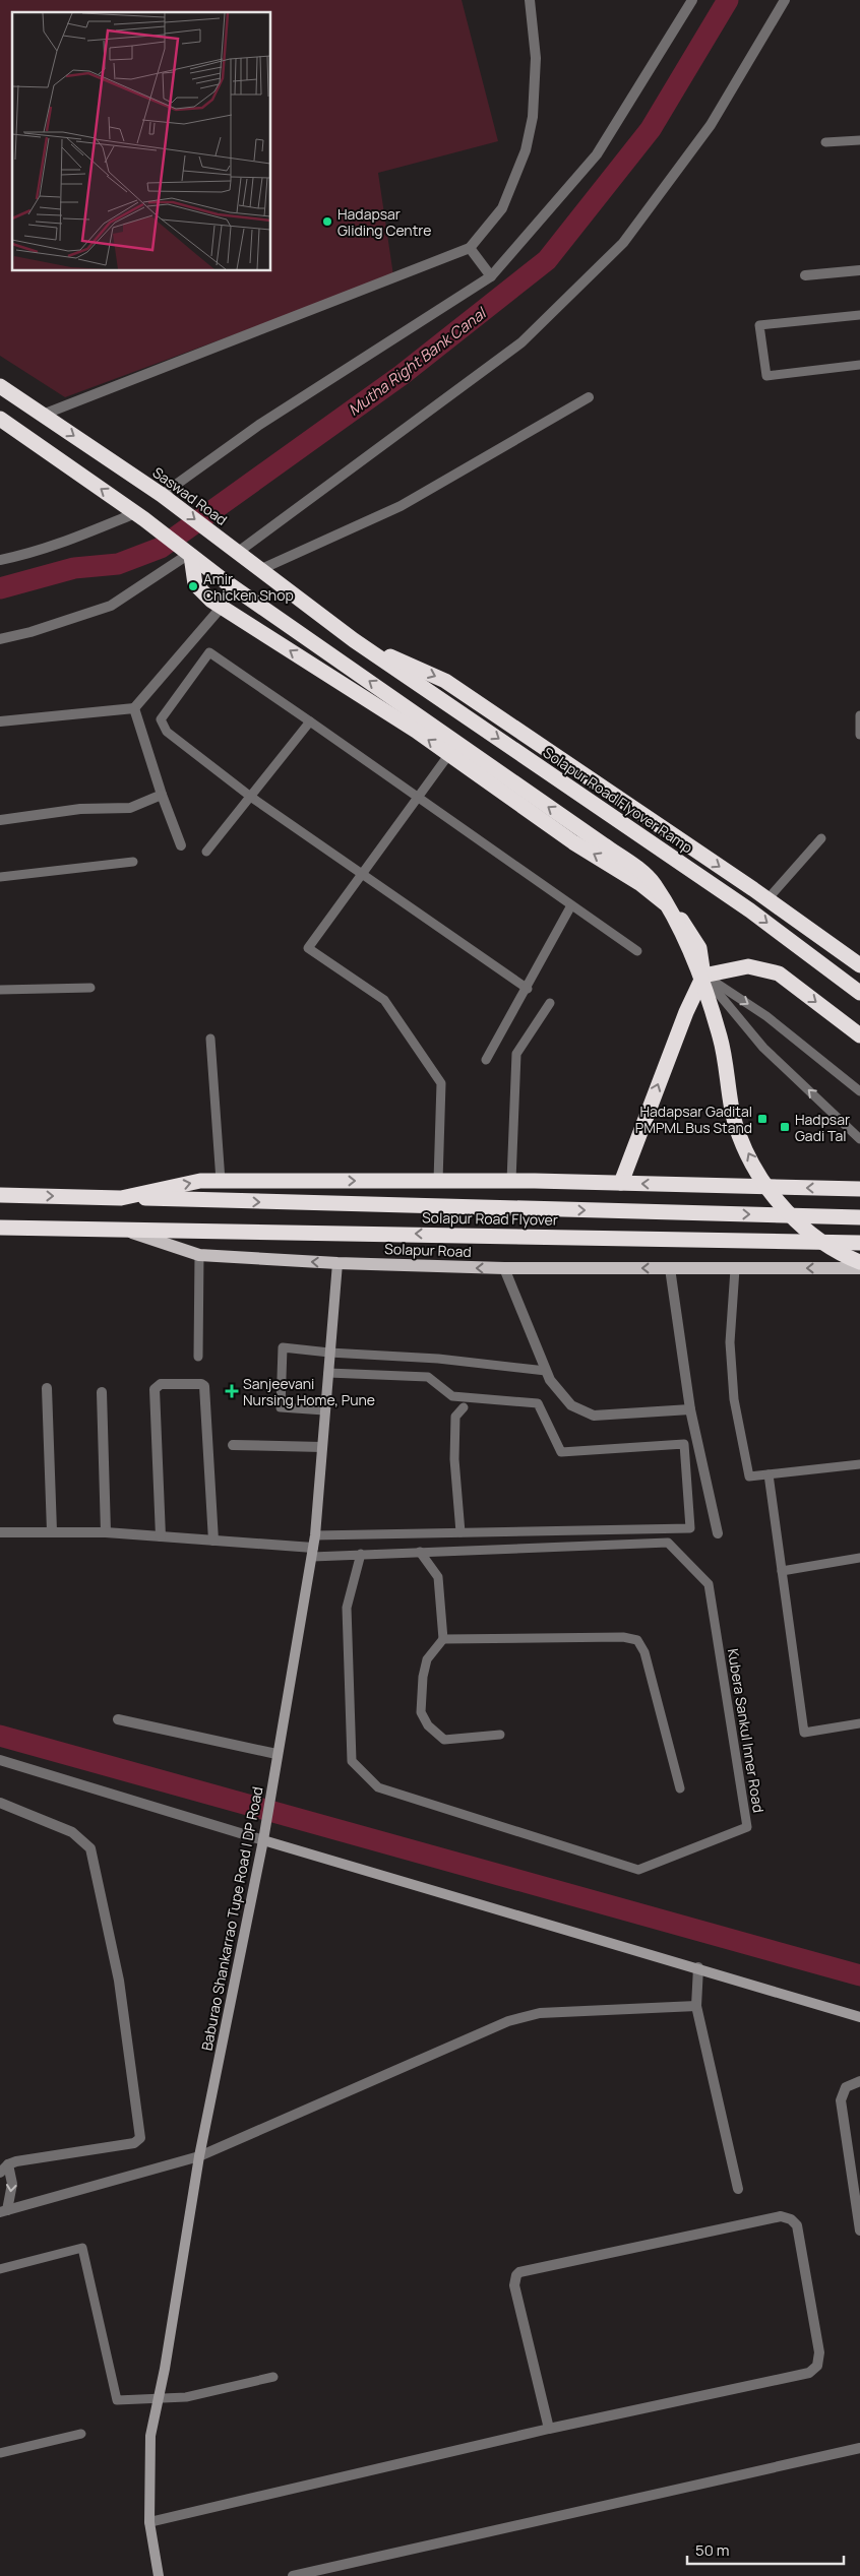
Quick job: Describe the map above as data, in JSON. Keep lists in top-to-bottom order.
{
  "streets": {
    "highway": [
      "Saswad Road",
      "Solapur Road Flyover Ramp",
      "Solapur Road Flyover",
      "Solapur Road"
    ],
    "street": ["Baburao Shankarrao Tupe Road | DP Road"],
    "lane": ["Kubera Sankul Inner Road"]
  },
  "crossings": [
    ["Saswad Road", "Solapur Road Flyover Ramp"],
    ["Solapur Road Flyover", "Solapur Road"],
    ["Solapur Road", "Baburao Shankarrao Tupe Road | DP Road"],
    ["Kubera Sankul Inner Road", "Baburao Shankarrao Tupe Road | DP Road"]
  ],
  "water": ["Mutha Right Bank Canal"],
  "places": {
    "other": ["Hadapsar Gliding Centre", "Amir Chicken Shop"],
    "transit": ["Hadapsar Gadital PMPML Bus Stand", "Hadpsar Gadi Tal"],
    "health": ["Sanjeevani Nursing Home, Pune"]
  },
  "scale_bar": "50 m"
}
